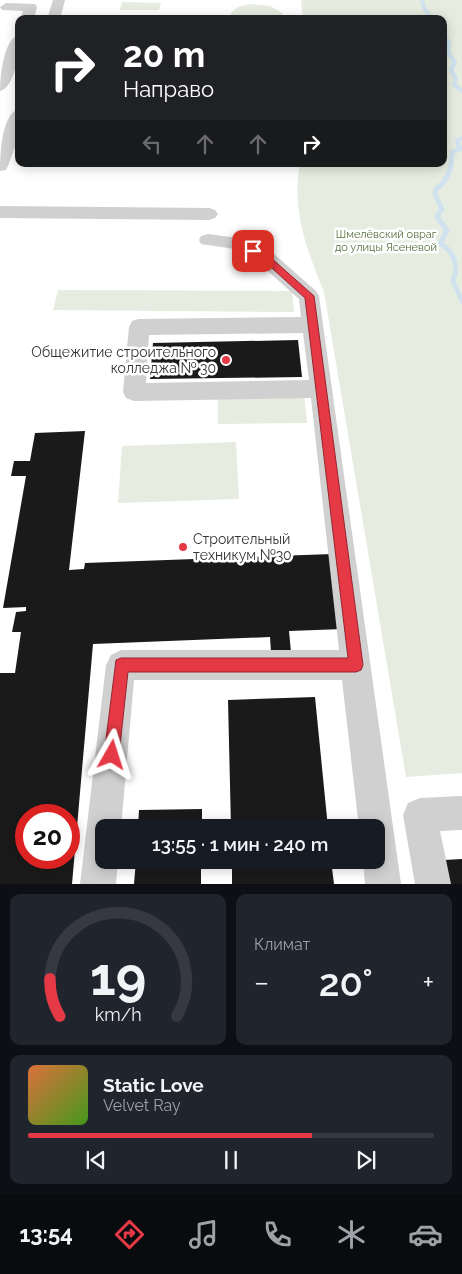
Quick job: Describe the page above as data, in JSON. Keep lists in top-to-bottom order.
{
  "parks": ["Шмелёвский овраг до улицы Ясеневой"],
  "places": ["Общежитие строительного колледжа № 30", "Строительный техникум №30"],
  "page": {
    "turn": ["20 m", "Направо"],
    "limit": "20",
    "trip": "13:55 · 1 мин · 240 m",
    "tile": "Климат",
    "heat": ["−", "20°", "+"],
    "song": ["Static Love", "Velvet Ray"],
    "tabs": "13:54",
    "gauge": ["19", "km/h"]
  }
}
